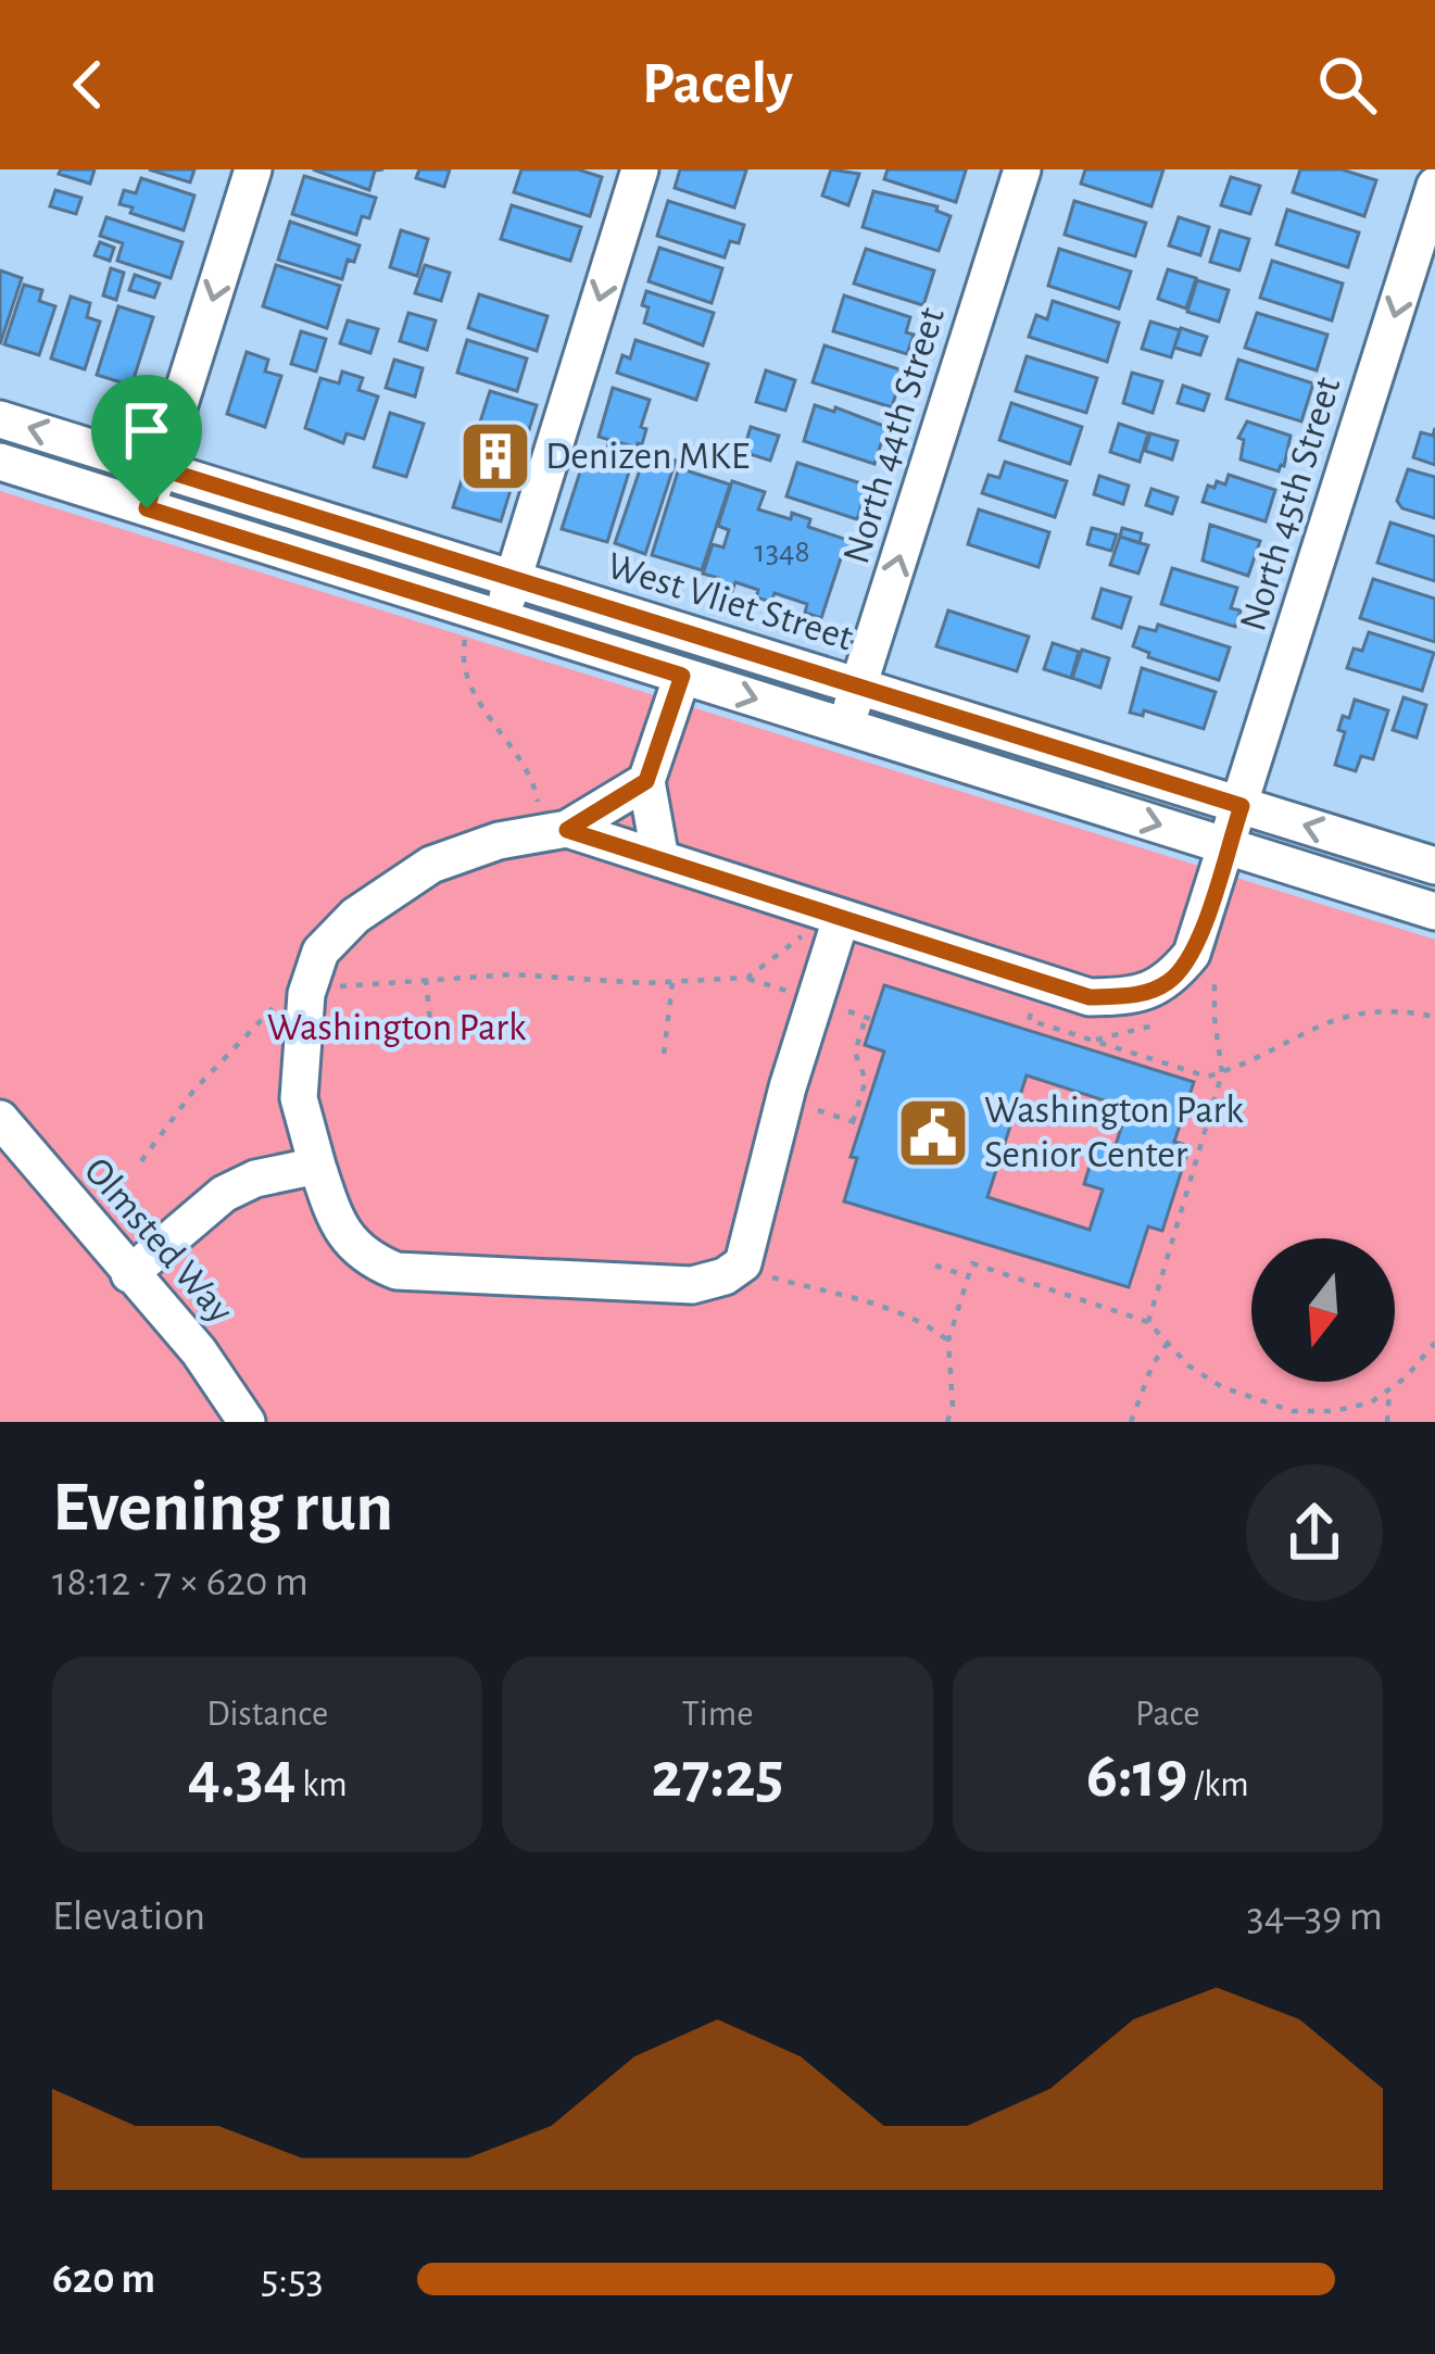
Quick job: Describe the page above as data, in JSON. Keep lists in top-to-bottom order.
{
  "streets": {
    "street": [
      "North 44th Street",
      "North 45th Street",
      "West Vliet Street",
      "Olmsted Way"
    ]
  },
  "crossings": [
    ["North 44th Street", "West Vliet Street"],
    ["North 45th Street", "West Vliet Street"]
  ],
  "one_way": ["North 44th Street", "North 45th Street"],
  "parks": ["Washington Park"],
  "places": {
    "building": ["Denizen MKE"],
    "public building": ["Washington Park Senior Center"]
  },
  "house_numbers": ["1348"],
  "north": "bottom",
  "page": {
    "header": "Pacely",
    "heading": ["Evening run", "18:12 · 7 × 620 m"],
    "stats": [
      ["Distance", "4.34 km"],
      ["Time", "27:25"],
      ["Pace", "6:19 /km"]
    ],
    "chart": ["Elevation", "34–39 m"],
    "list": [
      {
        "name": "620 m",
        "note": "5:53"
      }
    ]
  }
}
